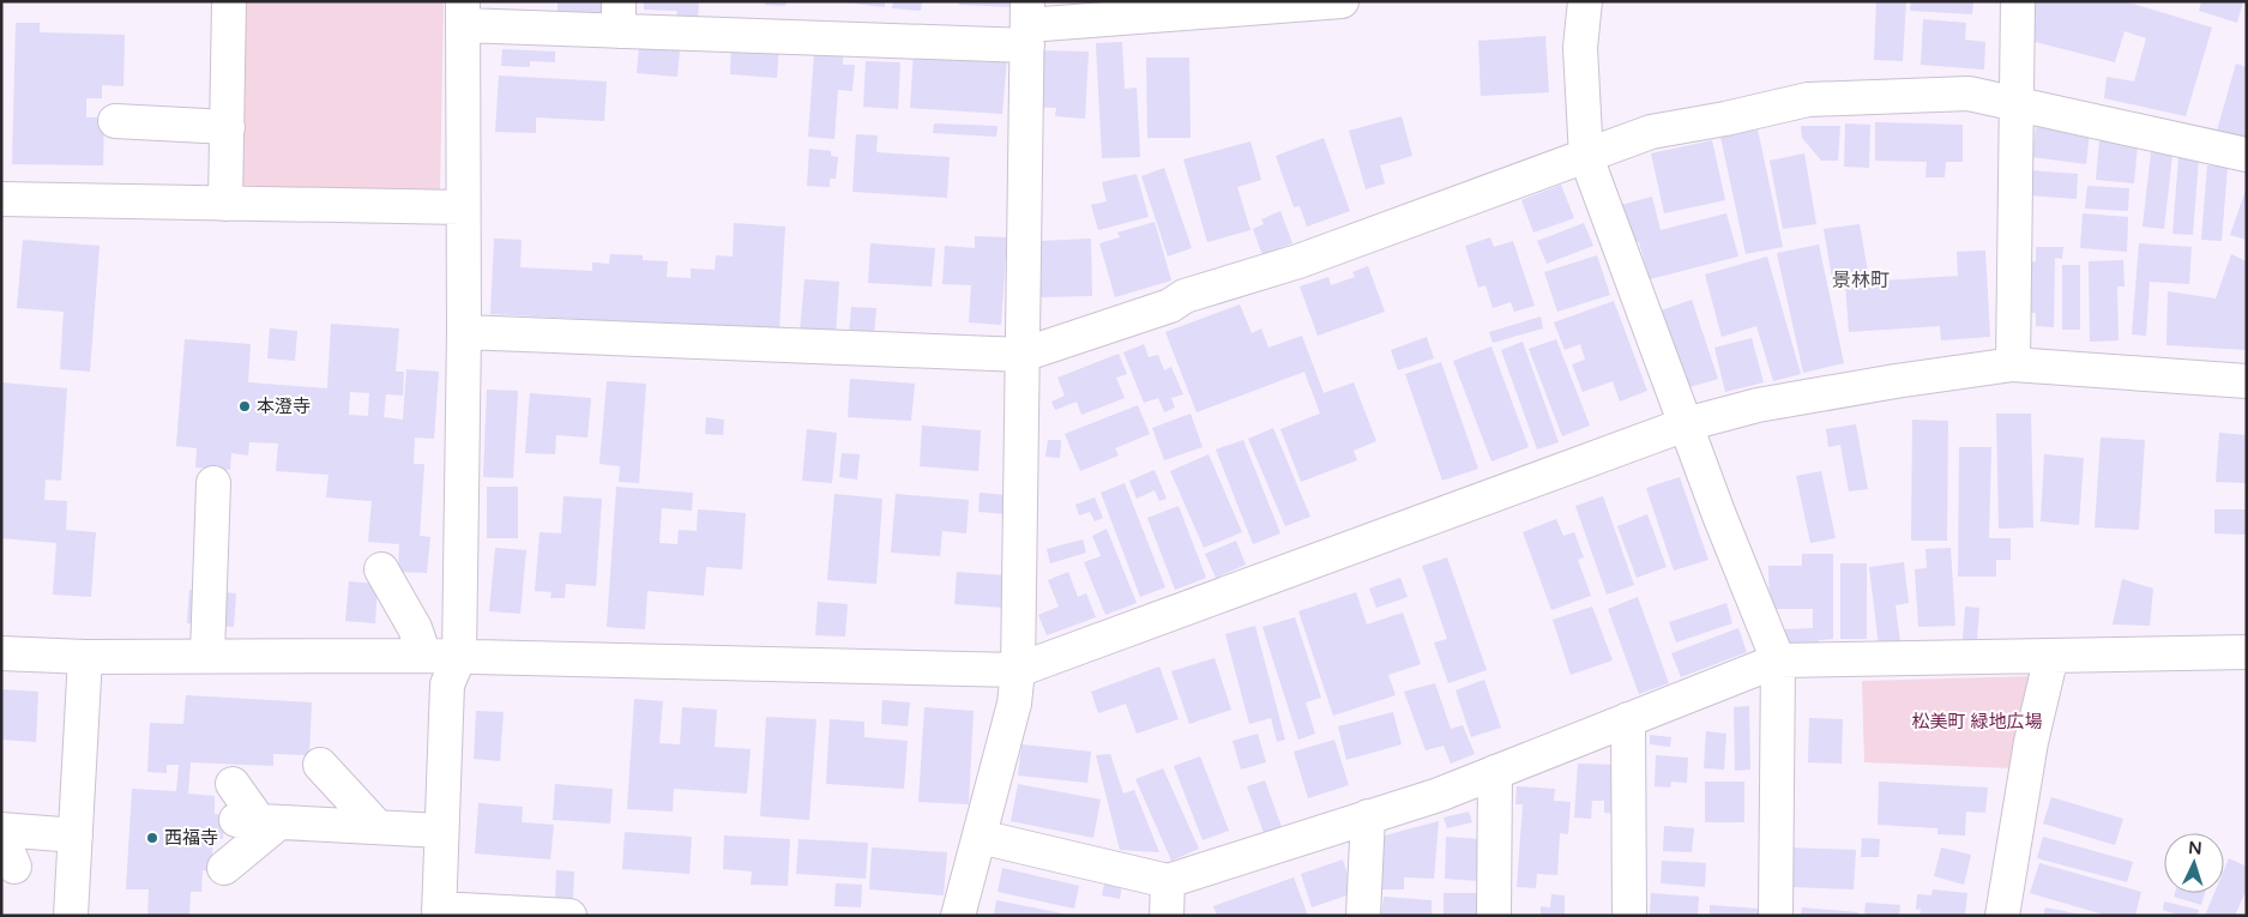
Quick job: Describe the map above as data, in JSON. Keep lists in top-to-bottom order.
{
  "districts": ["景林町"],
  "parks": ["松美町 緑地広場"],
  "places": ["本澄寺", "西福寺"],
  "north": "top"
}
